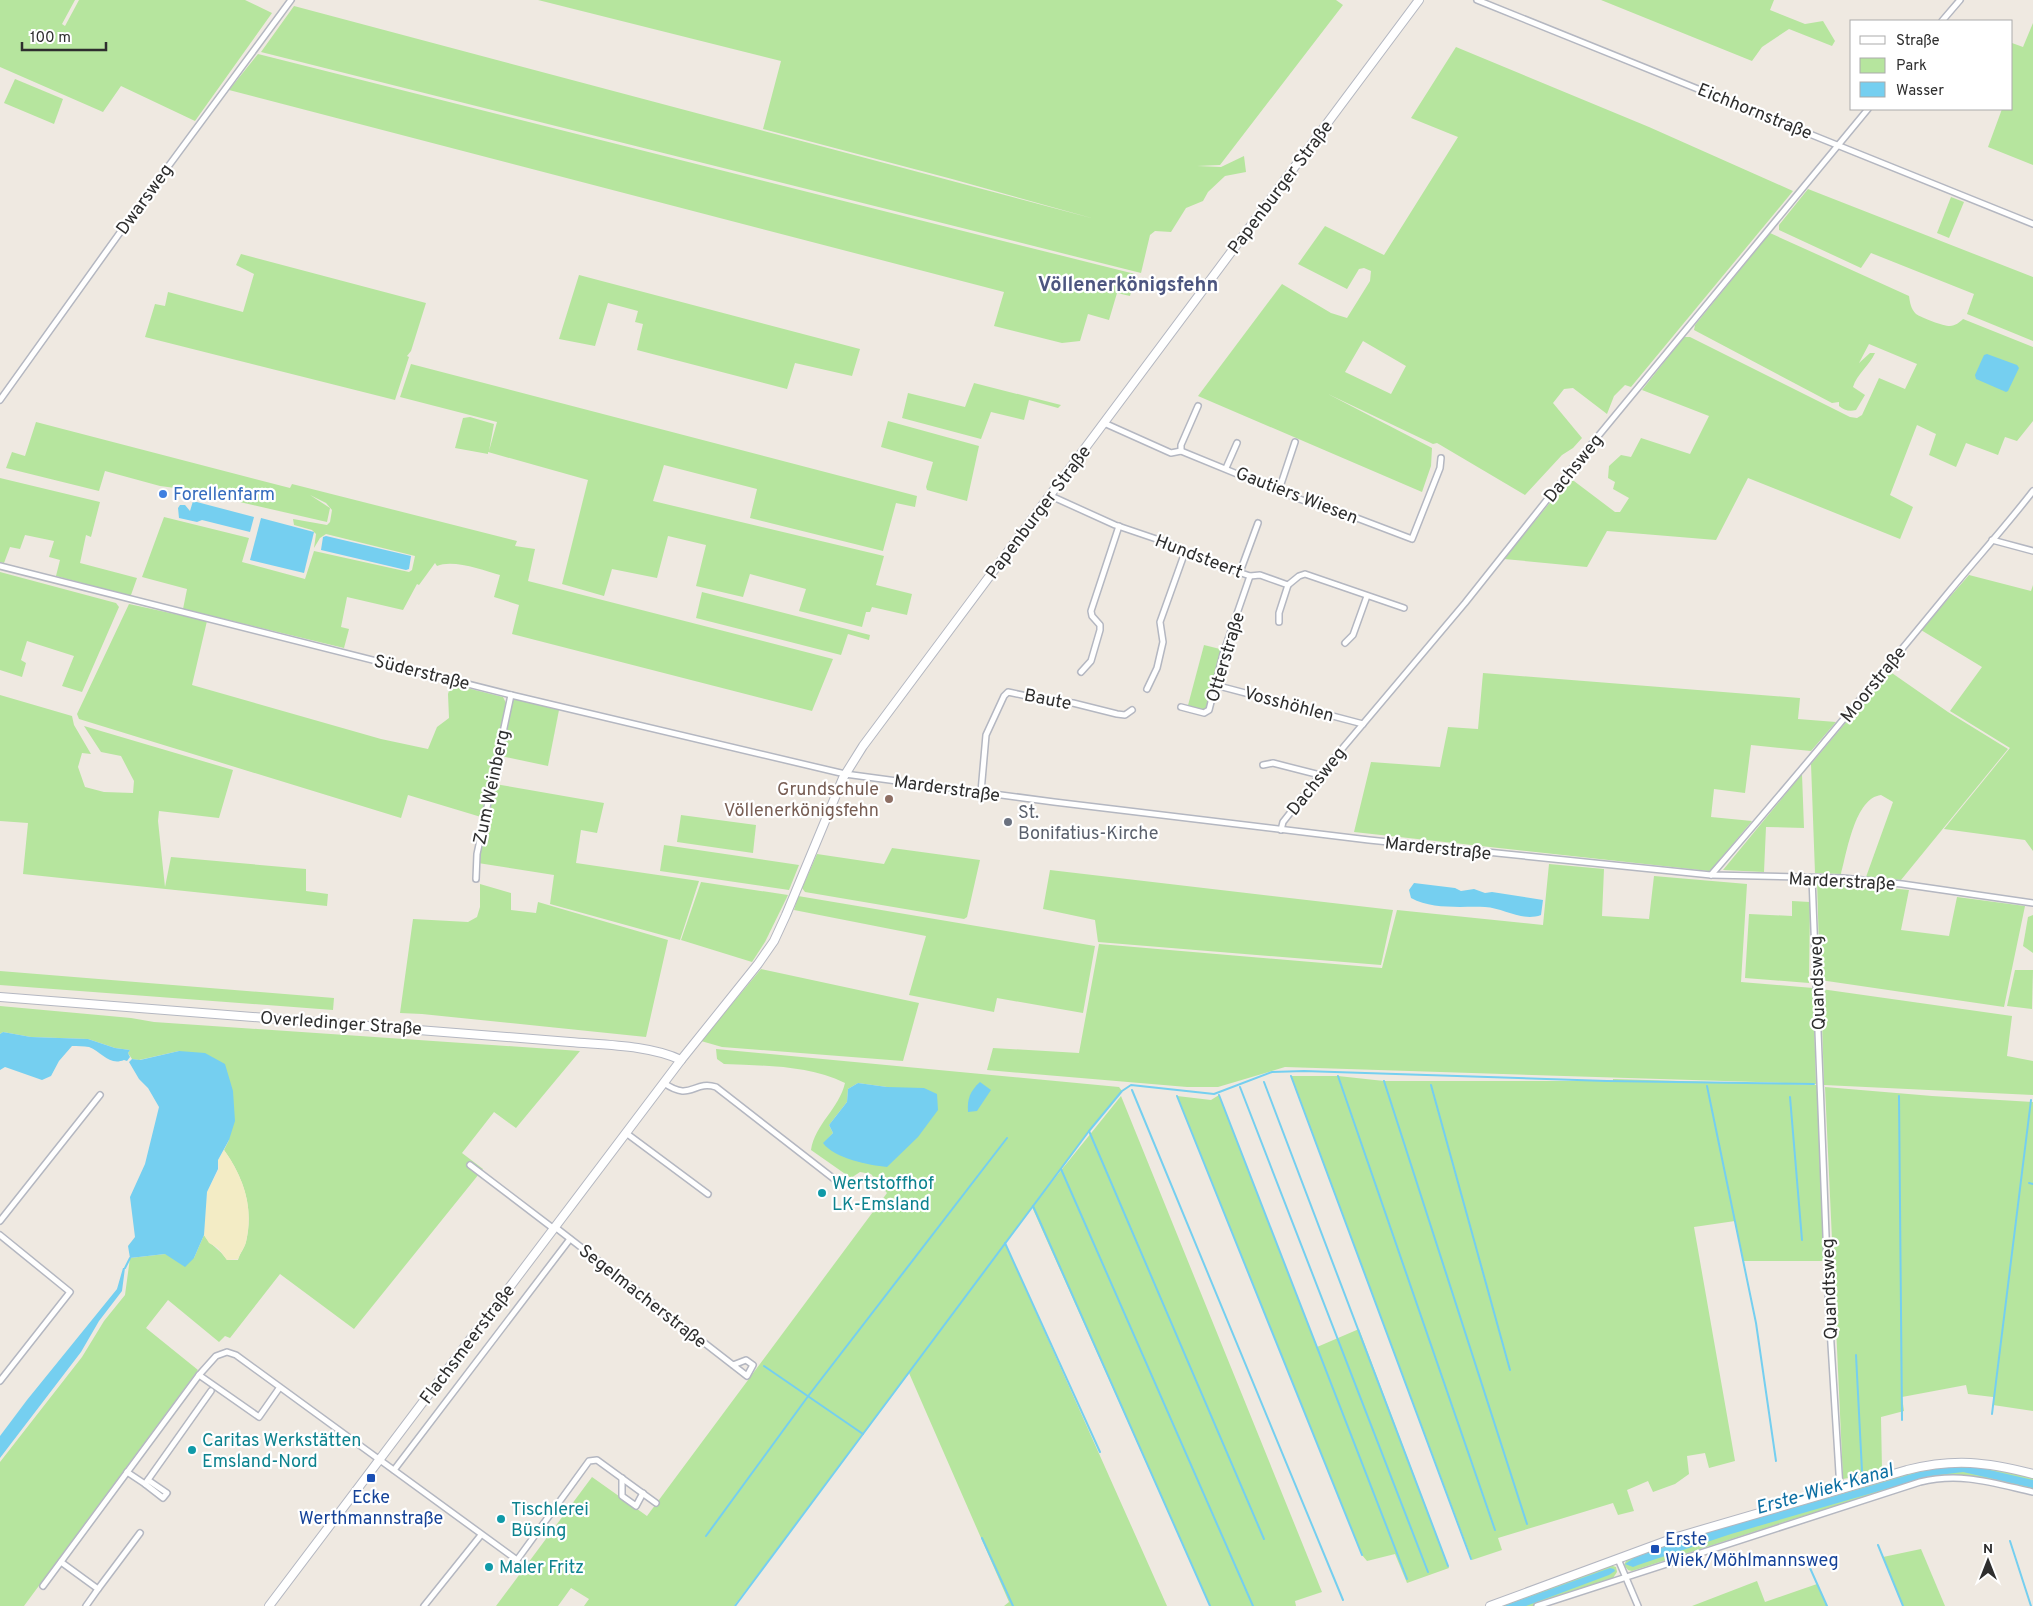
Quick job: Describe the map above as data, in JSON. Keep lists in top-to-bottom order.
{
  "streets": {
    "street": [
      "Eichhornstraße",
      "Papenburger Straße",
      "Dwarsweg",
      "Dachsweg",
      "Gautiers Wiesen",
      "Hundsteert",
      "Otterstraße",
      "Süderstraße",
      "Moorstraße",
      "Baute",
      "Vosshöhlen",
      "Zum Weinberg",
      "Marderstraße",
      "Quandsweg",
      "Overledinger Straße",
      "Quandtsweg",
      "Segelmacherstraße",
      "Flachsmeerstraße"
    ]
  },
  "crossings": [
    ["Eichhornstraße", "Dachsweg"],
    ["Papenburger Straße", "Gautiers Wiesen"],
    ["Papenburger Straße", "Hundsteert"],
    ["Papenburger Straße", "Süderstraße"],
    ["Papenburger Straße", "Marderstraße"],
    ["Papenburger Straße", "Flachsmeerstraße"],
    ["Dachsweg", "Vosshöhlen"],
    ["Dachsweg", "Marderstraße"],
    ["Hundsteert", "Otterstraße"],
    ["Otterstraße", "Vosshöhlen"],
    ["Süderstraße", "Zum Weinberg"],
    ["Süderstraße", "Marderstraße"],
    ["Moorstraße", "Marderstraße"],
    ["Baute", "Marderstraße"],
    ["Marderstraße", "Quandsweg"],
    ["Quandsweg", "Quandtsweg"],
    ["Overledinger Straße", "Flachsmeerstraße"],
    ["Segelmacherstraße", "Flachsmeerstraße"]
  ],
  "districts": ["Völlenerkönigsfehn"],
  "water": ["Erste-Wiek-Kanal"],
  "places": {
    "other": [
      "Forellenfarm",
      "Grundschule Völlenerkönigsfehn",
      "St. Bonifatius-Kirche",
      "Wertstoffhof LK-Emsland",
      "Caritas Werkstätten Emsland-Nord",
      "Tischlerei Büsing",
      "Maler Fritz"
    ],
    "transit": ["Ecke Werthmannstraße", "Erste Wiek/Möhlmannsweg"]
  },
  "legend": ["Straße", "Park", "Wasser"],
  "scale_bar": "100 m",
  "north": "top"
}
